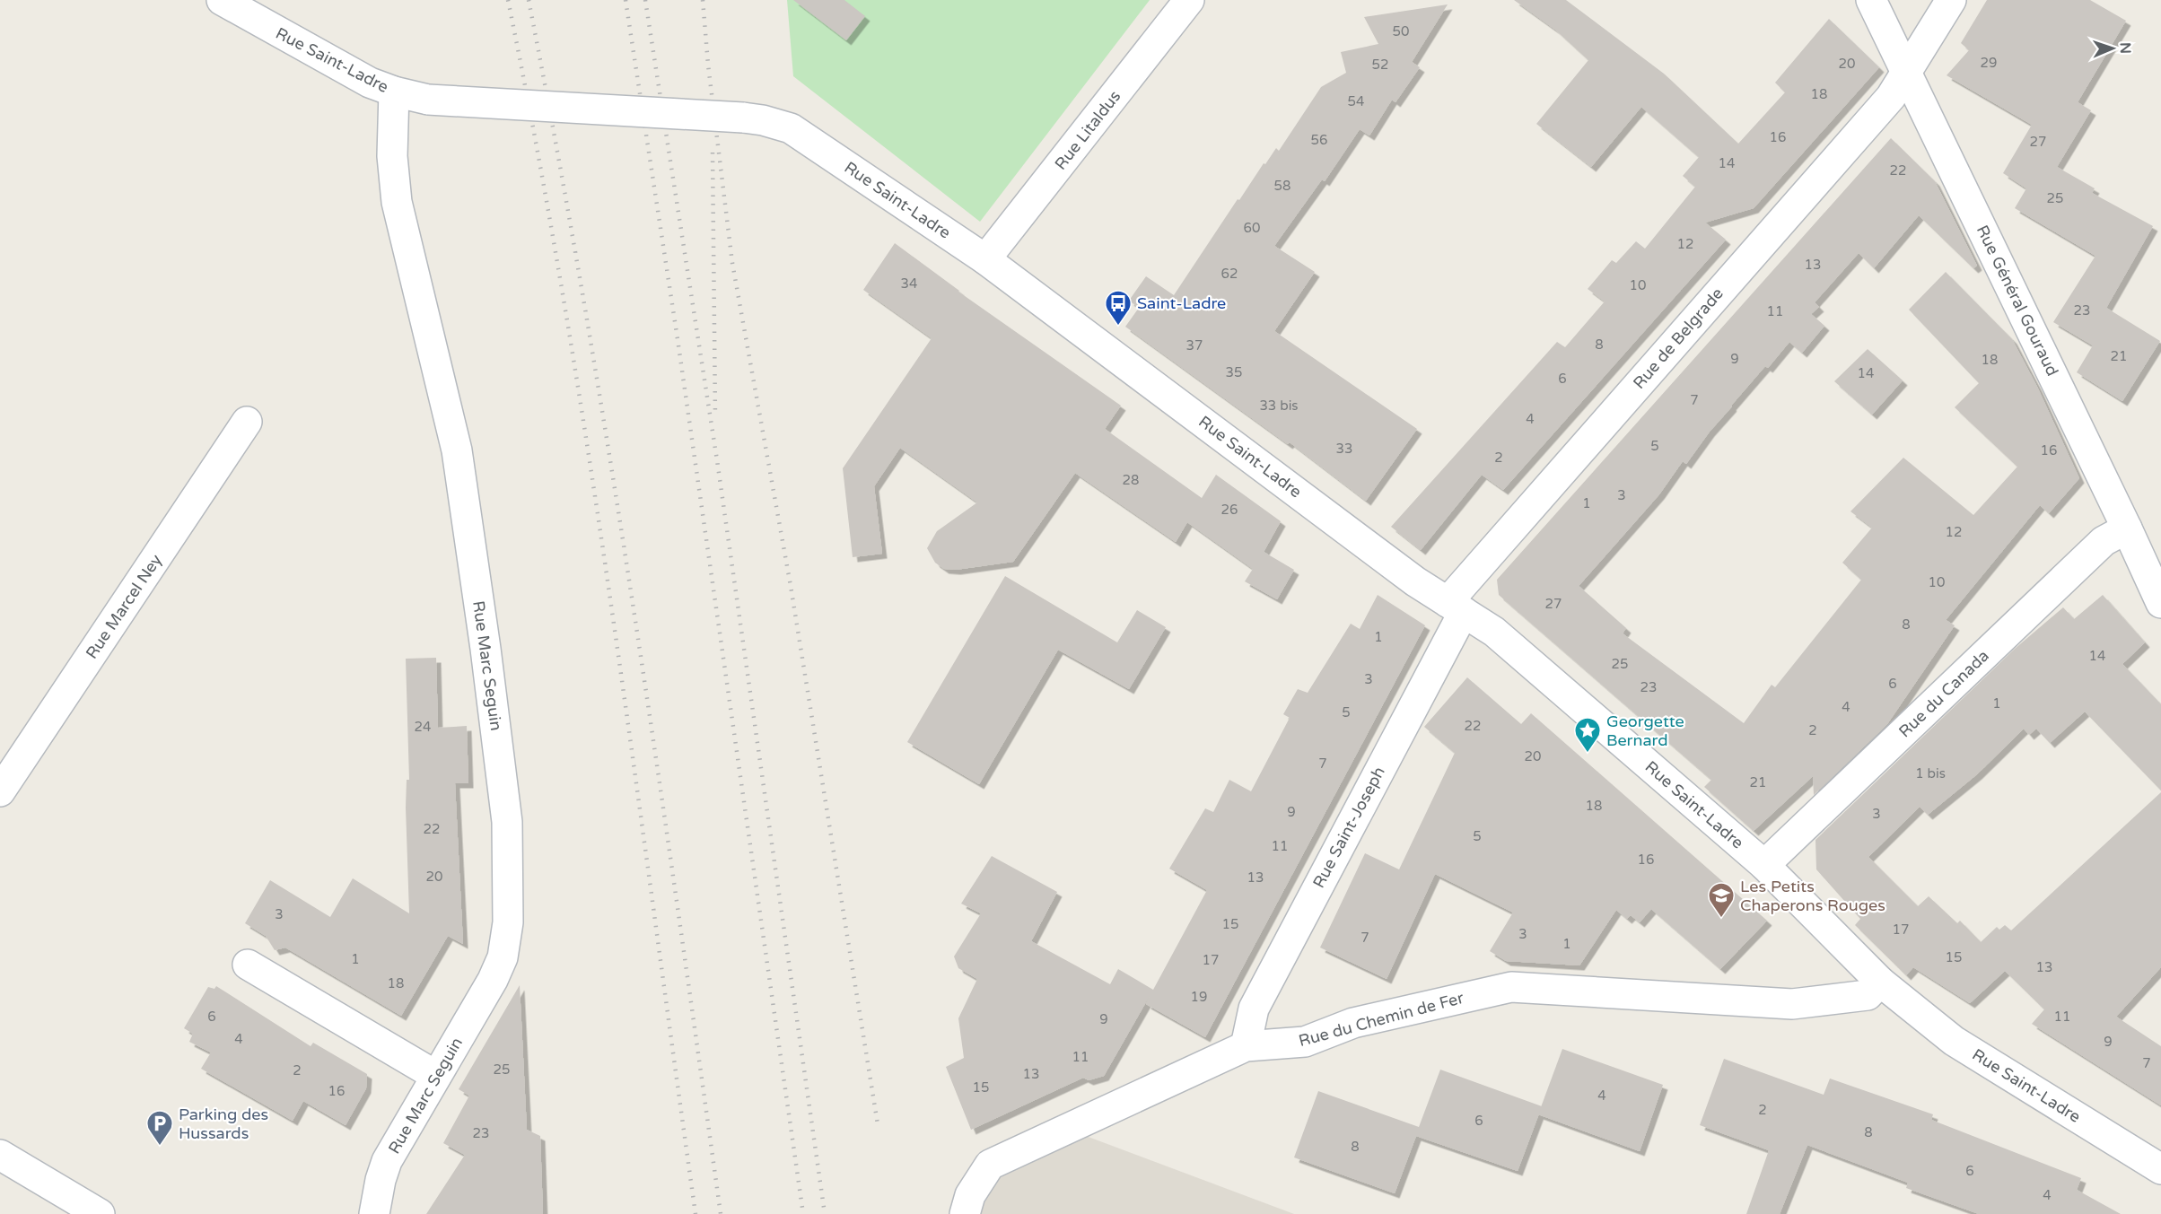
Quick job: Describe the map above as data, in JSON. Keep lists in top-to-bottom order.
{
  "streets": {
    "street": [
      "Rue Saint-Ladre",
      "Rue Litaldus",
      "Rue Général Gouraud",
      "Rue de Belgrade",
      "Rue Marcel Ney",
      "Rue Marc Seguin",
      "Rue du Canada",
      "Rue Saint-Joseph",
      "Rue du Chemin de Fer"
    ]
  },
  "crossings": [
    ["Rue Saint-Ladre", "Rue Litaldus"],
    ["Rue Saint-Ladre", "Rue de Belgrade"],
    ["Rue Saint-Ladre", "Rue Marc Seguin"],
    ["Rue Saint-Ladre", "Rue du Canada"],
    ["Rue Saint-Ladre", "Rue Saint-Joseph"],
    ["Rue Saint-Ladre", "Rue du Chemin de Fer"],
    ["Rue Général Gouraud", "Rue de Belgrade"],
    ["Rue Général Gouraud", "Rue du Canada"],
    ["Rue de Belgrade", "Rue Saint-Joseph"],
    ["Rue Saint-Joseph", "Rue du Chemin de Fer"]
  ],
  "places": {
    "bus stop": ["Saint-Ladre"],
    "place": ["Georgette Bernard"],
    "school or university": ["Les Petits Chaperons Rouges"],
    "parking": ["Parking des Hussards"]
  },
  "house_numbers": [
    "50",
    "29",
    "20",
    "52",
    "18",
    "54",
    "16",
    "56",
    "27",
    "14",
    "22",
    "58",
    "25",
    "60",
    "12",
    "13",
    "62",
    "34",
    "10",
    "23",
    "11",
    "8",
    "37",
    "21",
    "9",
    "18",
    "35",
    "14",
    "6",
    "7",
    "33 bis",
    "4",
    "5",
    "33",
    "16",
    "2",
    "28",
    "3",
    "1",
    "26",
    "12",
    "10",
    "27",
    "8",
    "1",
    "14",
    "25",
    "3",
    "6",
    "23",
    "1",
    "4",
    "5",
    "22",
    "24",
    "2",
    "20",
    "7",
    "1 bis",
    "21",
    "18",
    "9",
    "3",
    "22",
    "5",
    "11",
    "16",
    "20",
    "13",
    "3",
    "15",
    "17",
    "3",
    "7",
    "1",
    "15",
    "1",
    "17",
    "13",
    "18",
    "19",
    "6",
    "11",
    "9",
    "4",
    "9",
    "11",
    "7",
    "25",
    "2",
    "13",
    "15",
    "16",
    "4",
    "2",
    "6",
    "8",
    "23",
    "8",
    "6",
    "4"
  ],
  "north": "right"
}
